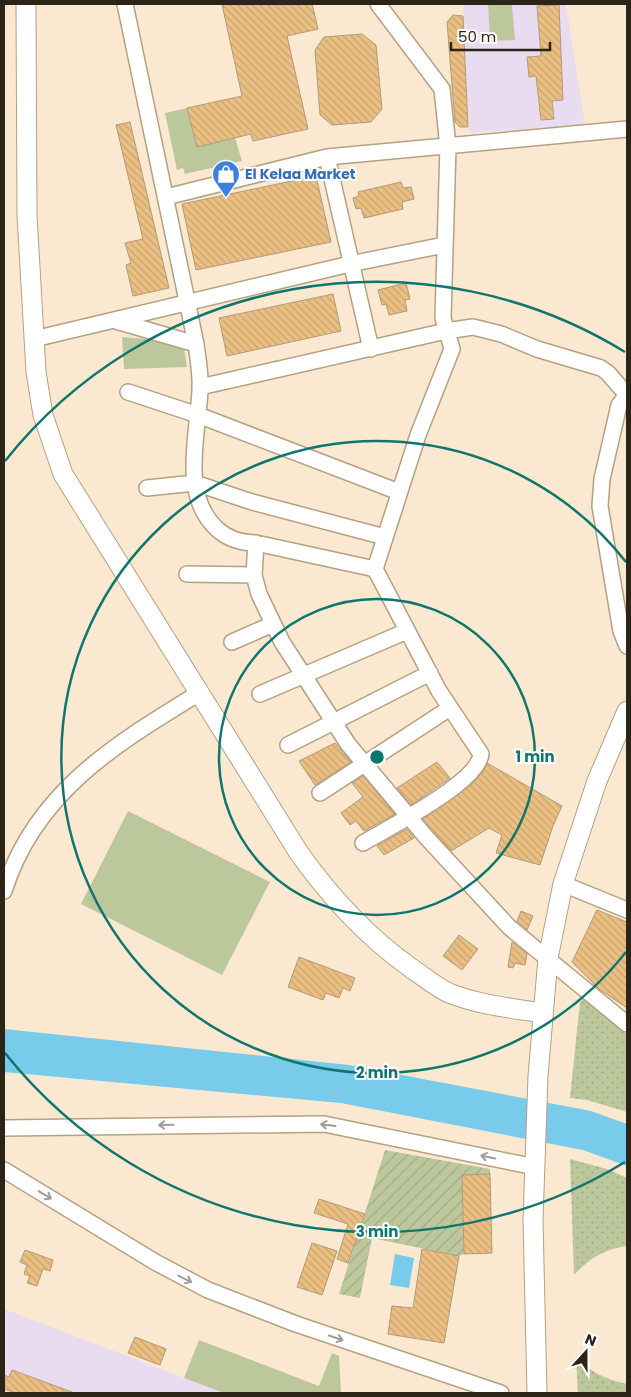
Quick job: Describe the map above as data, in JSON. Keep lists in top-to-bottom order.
{
  "places": {
    "shop": ["El Kelaa Market"]
  },
  "scale_bar": "50 m",
  "north": "top",
  "rings": ["1 min", "2 min", "3 min"]
}
